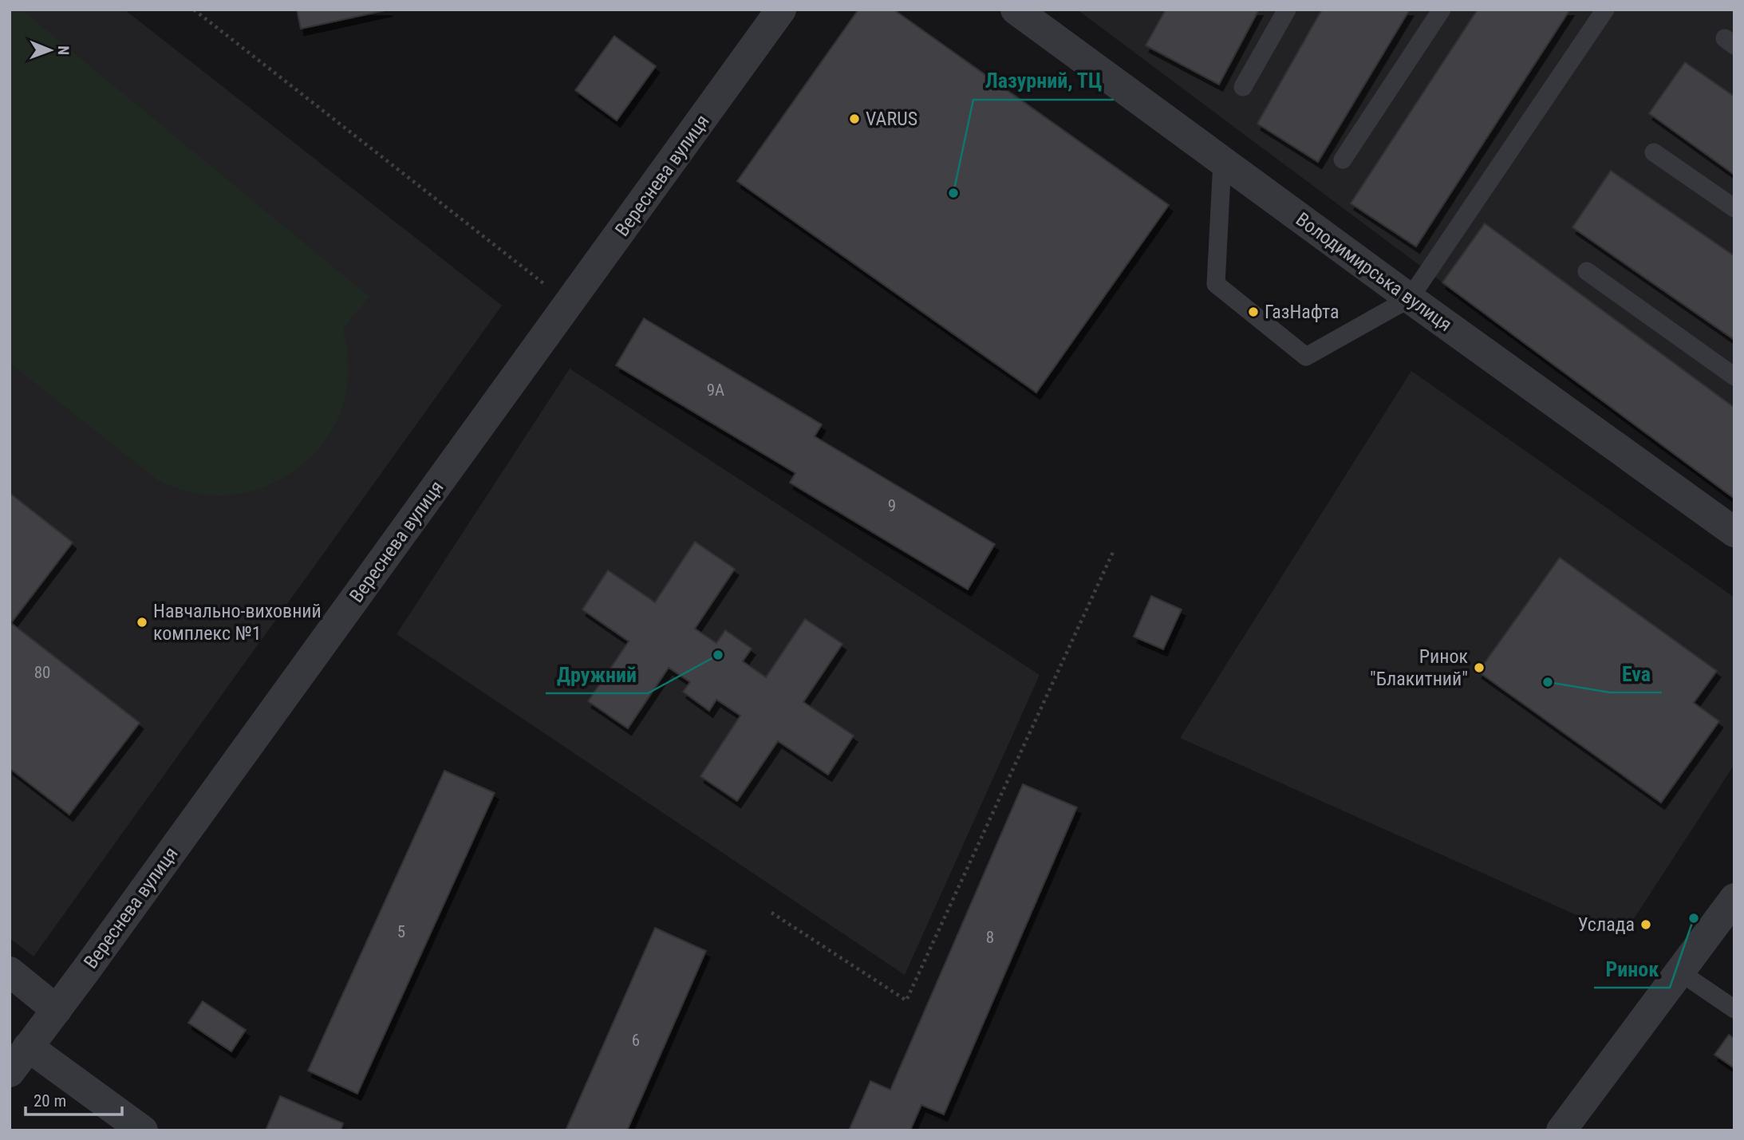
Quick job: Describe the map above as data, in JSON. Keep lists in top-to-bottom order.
{
  "streets": {
    "street": ["Вереснева вулиця", "Володимирська вулиця"]
  },
  "places": [
    "VARUS",
    "Лазурний, ТЦ",
    "ГазНафта",
    "Навчально-виховний комплекс №1",
    "Дружний",
    "Ринок \"Блакитний\"",
    "Eva",
    "Ринок",
    "Услада"
  ],
  "house_numbers": [
    "9А",
    "9",
    "80",
    "5",
    "8",
    "6"
  ],
  "scale_bar": "20 m",
  "north": "right"
}
